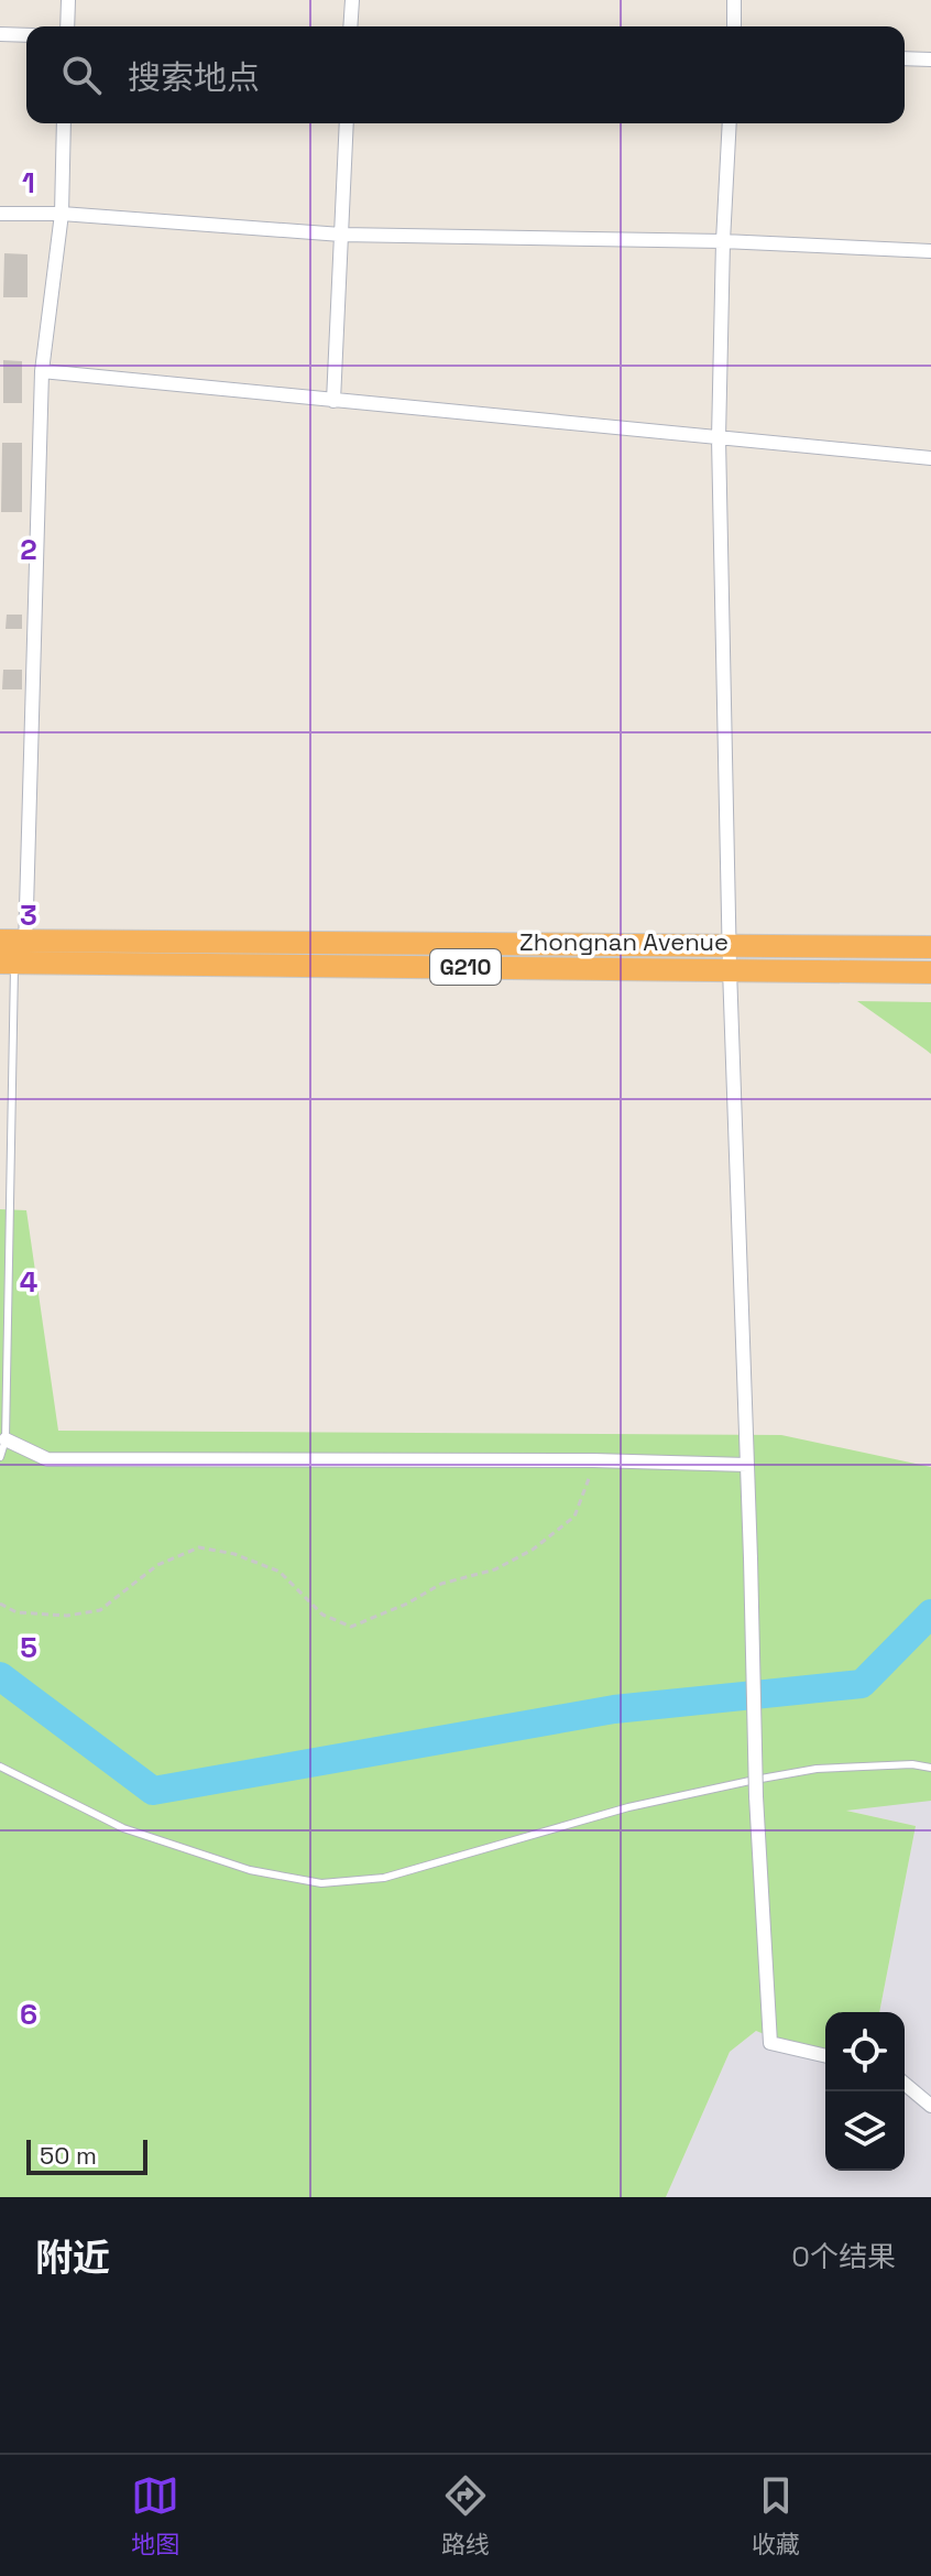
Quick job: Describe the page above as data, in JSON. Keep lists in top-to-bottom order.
{
  "streets": {
    "highway": ["Zhongnan Avenue", "G210"]
  },
  "scale_bar": "50 m",
  "page": {
    "search": "搜索地点",
    "scale": "50 m",
    "heading": ["附近", "0个结果"],
    "nav": ["地图", "路线", "收藏"]
  },
  "grid": {
    "rows": [
      "1",
      "2",
      "3",
      "4",
      "5",
      "6"
    ]
  }
}
